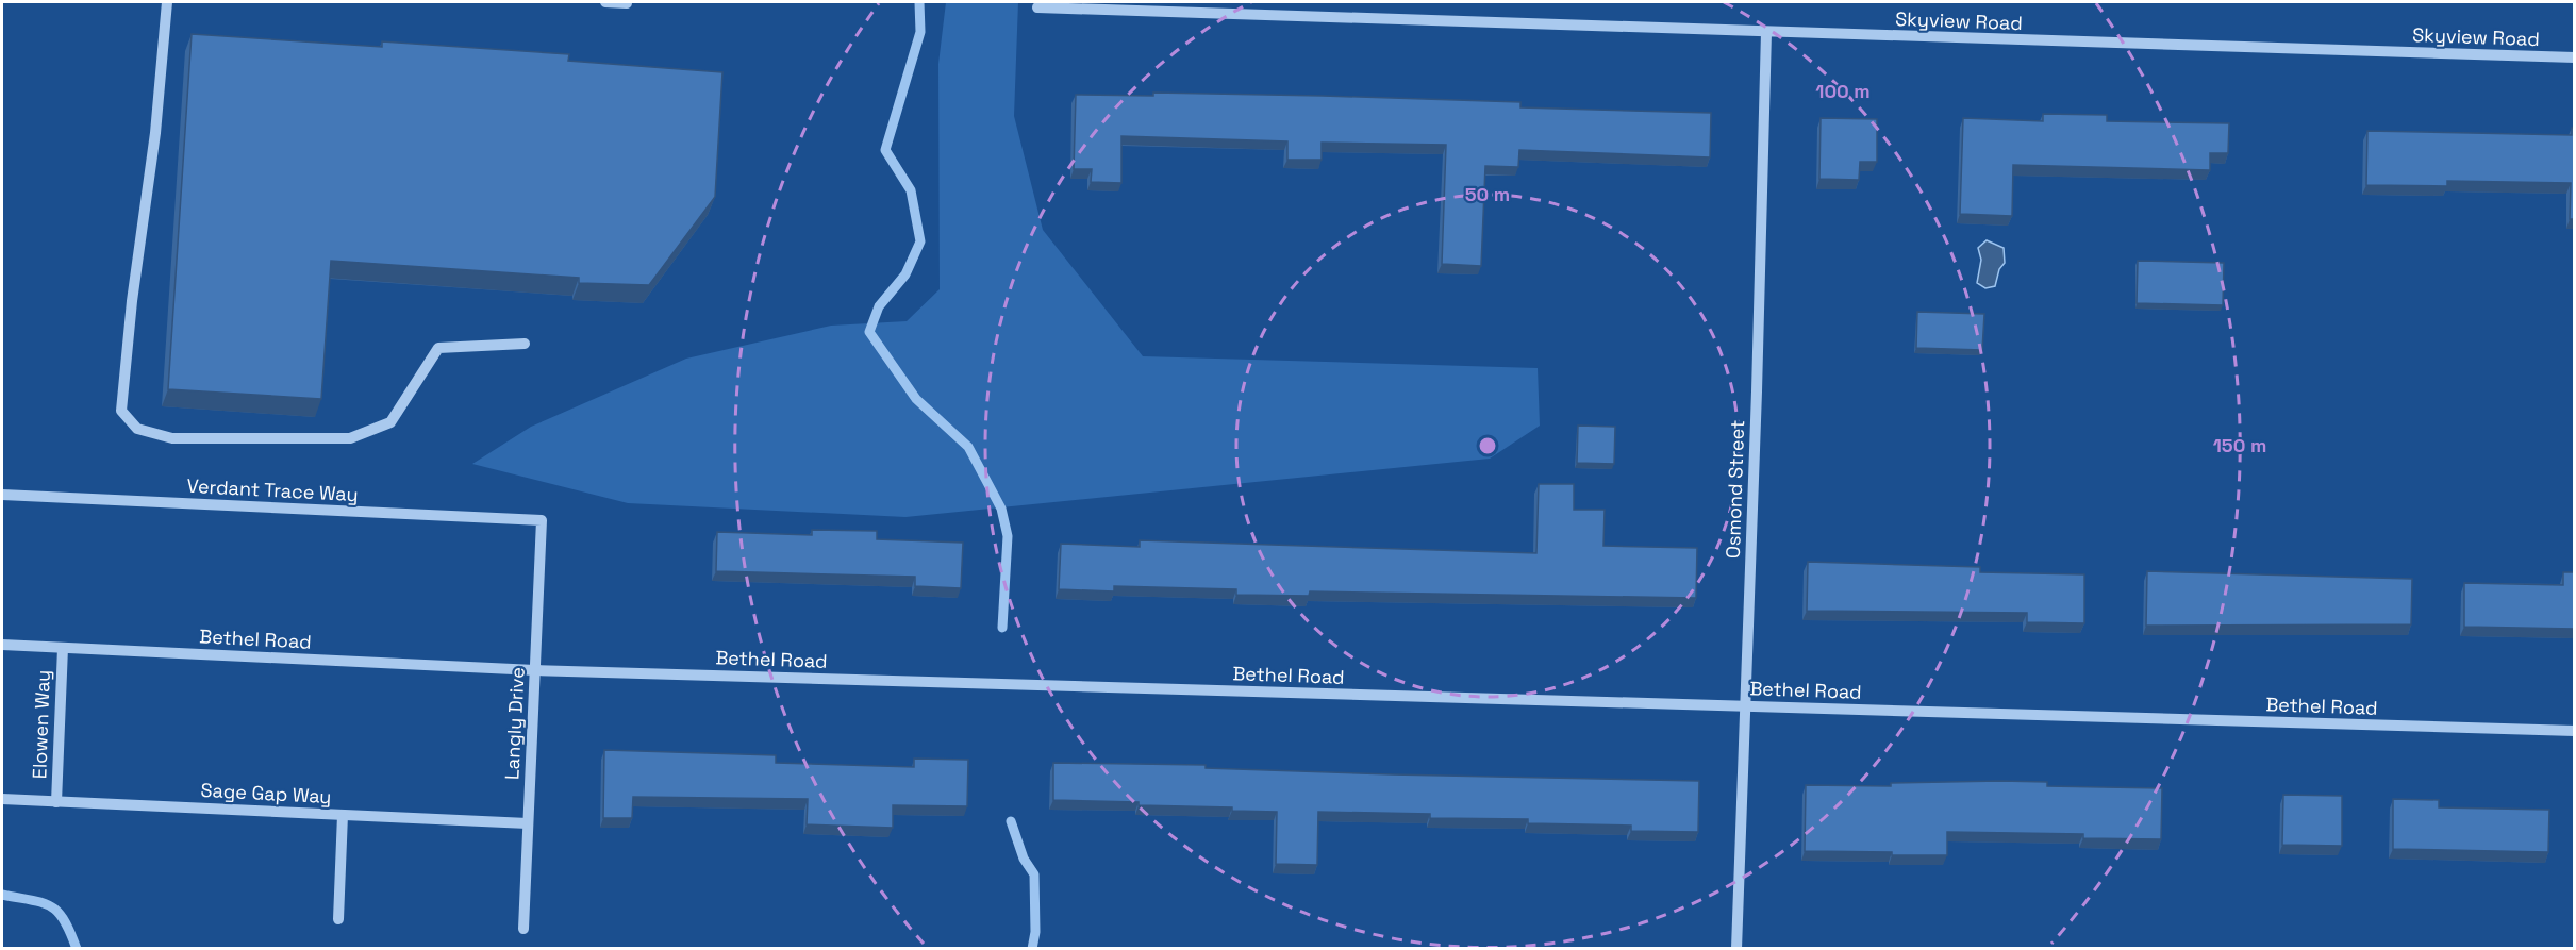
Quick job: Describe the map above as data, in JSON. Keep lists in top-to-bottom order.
{
  "streets": {
    "street": [
      "Skyview Road",
      "Osmond Street",
      "Verdant Trace Way",
      "Bethel Road",
      "Langly Drive",
      "Elowen Way",
      "Sage Gap Way"
    ]
  },
  "crossings": [
    ["Skyview Road", "Osmond Street"],
    ["Osmond Street", "Bethel Road"],
    ["Verdant Trace Way", "Langly Drive"],
    ["Bethel Road", "Langly Drive"],
    ["Bethel Road", "Elowen Way"],
    ["Langly Drive", "Sage Gap Way"],
    ["Elowen Way", "Sage Gap Way"]
  ],
  "rings": ["100 m", "50 m", "150 m"]
}
